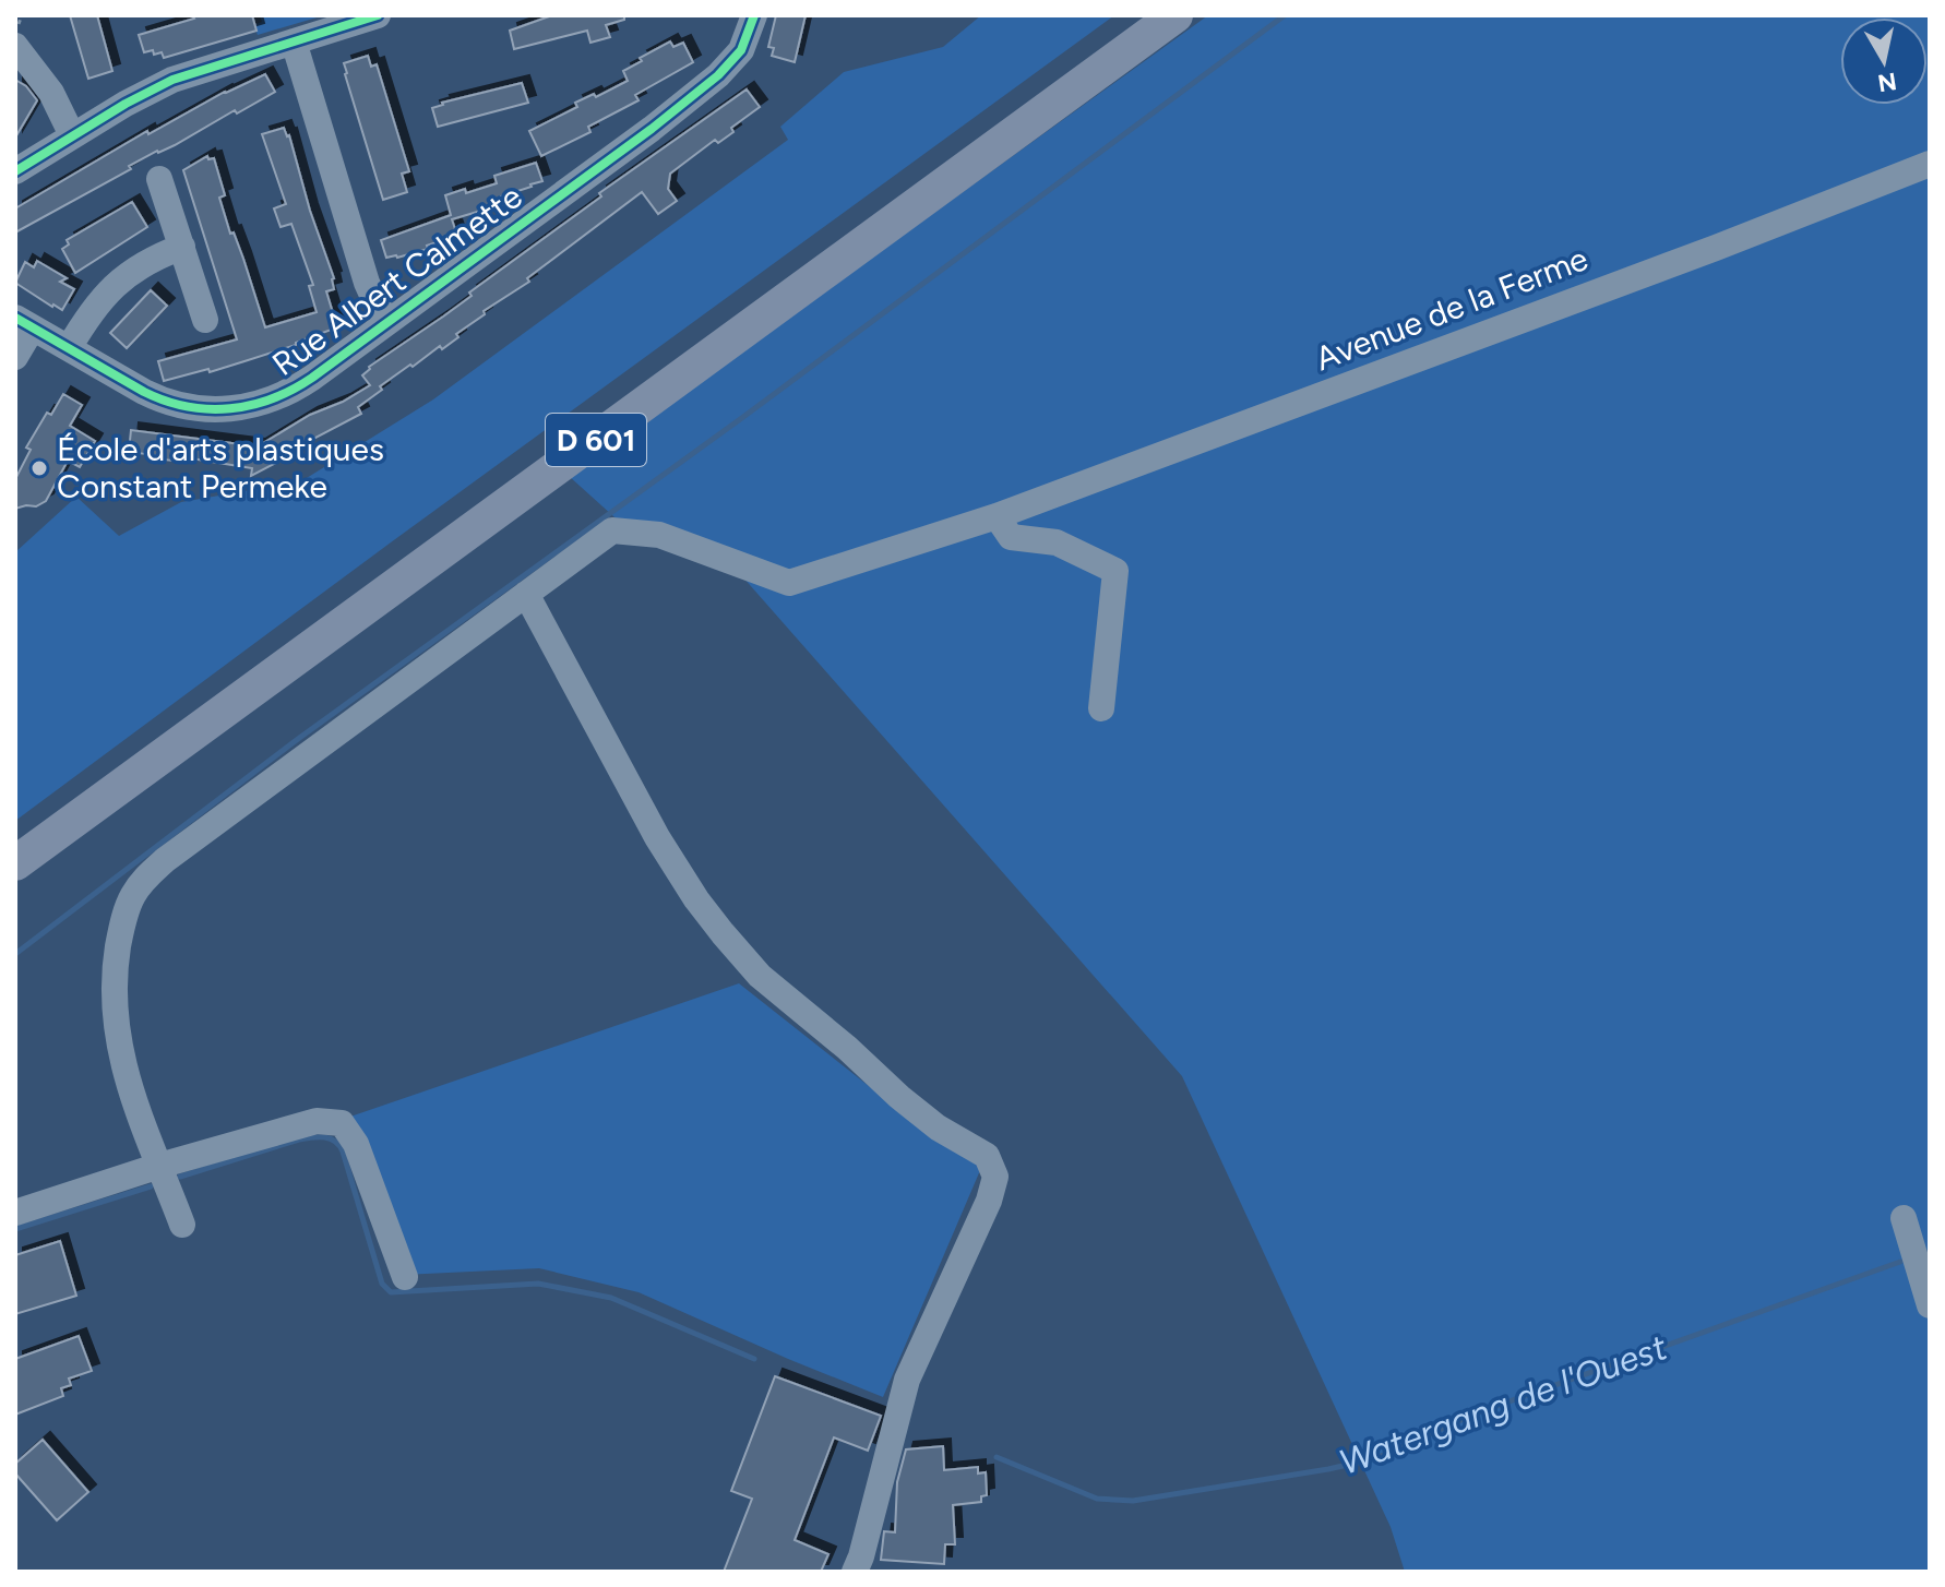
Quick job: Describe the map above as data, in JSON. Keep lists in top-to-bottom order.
{
  "streets": {
    "main road": ["D 601"],
    "street": ["Rue Albert Calmette", "Avenue de la Ferme"]
  },
  "water": ["Watergang de l'Ouest"],
  "places": ["École d'arts plastiques Constant Permeke"],
  "north": "bottom"
}
